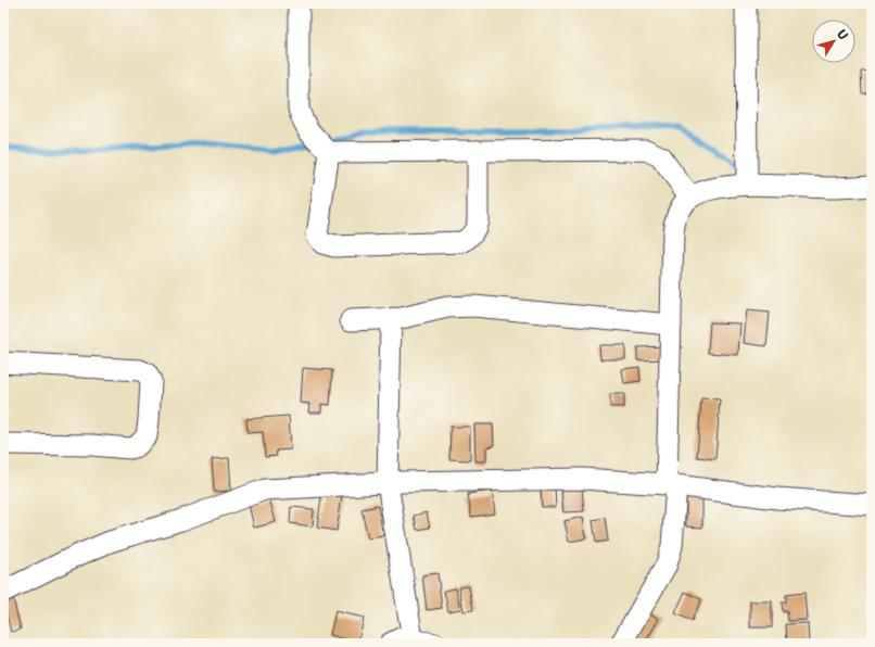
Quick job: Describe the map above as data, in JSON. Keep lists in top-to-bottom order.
{
  "north": "top right"
}
